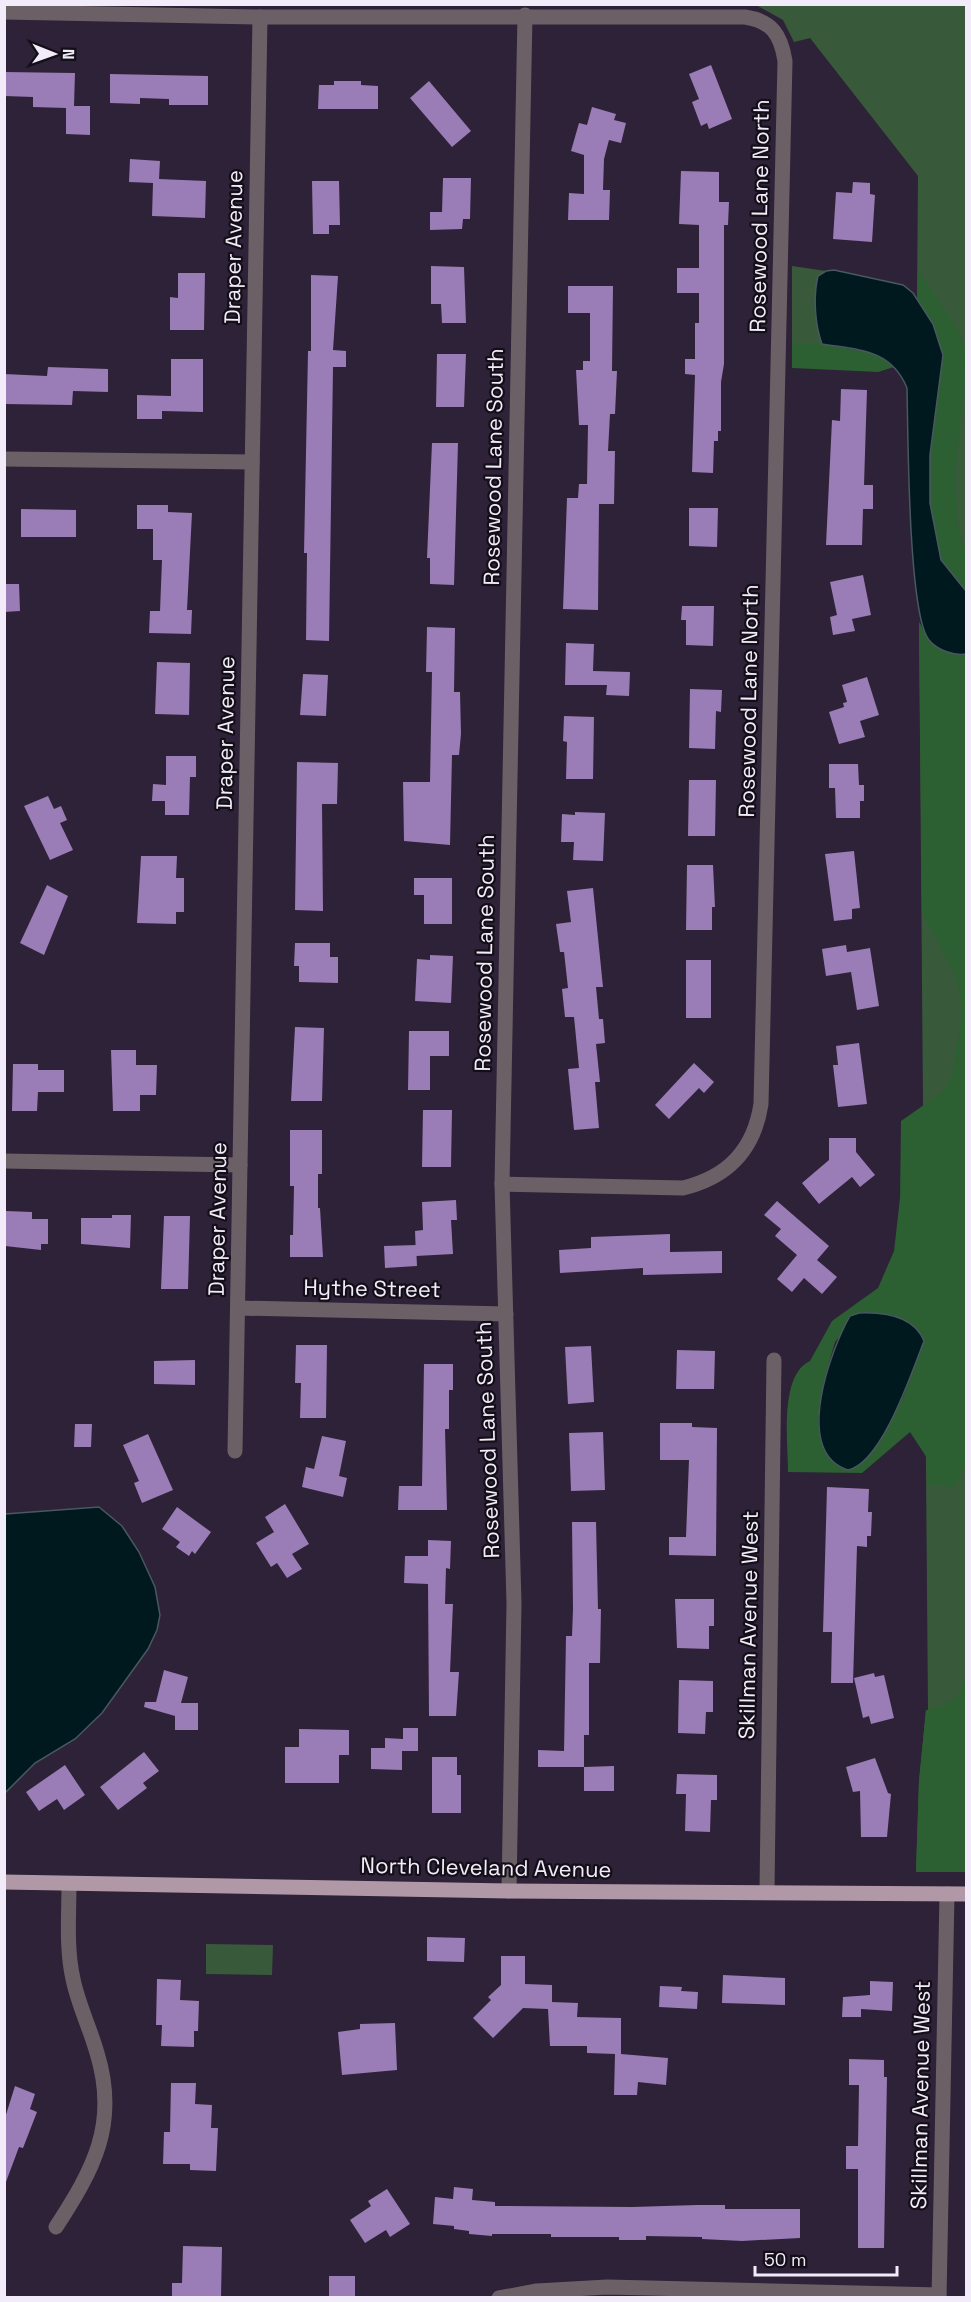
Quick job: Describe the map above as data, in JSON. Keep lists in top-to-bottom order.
{
  "streets": {
    "main road": ["North Cleveland Avenue"],
    "street": [
      "Rosewood Lane North",
      "Draper Avenue",
      "Rosewood Lane South",
      "Hythe Street",
      "Skillman Avenue West"
    ]
  },
  "crossings": [
    ["Rosewood Lane North", "Rosewood Lane South"],
    ["Draper Avenue", "Hythe Street"],
    ["Rosewood Lane South", "Hythe Street"],
    ["Rosewood Lane South", "North Cleveland Avenue"],
    ["Skillman Avenue West", "North Cleveland Avenue"]
  ],
  "scale_bar": "50 m",
  "north": "right"
}
